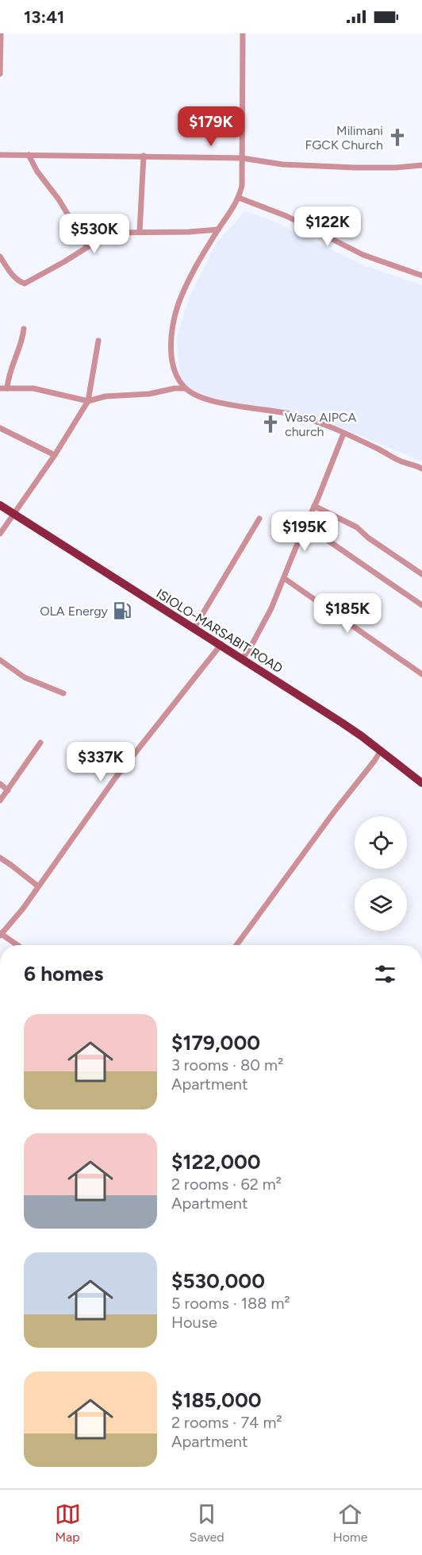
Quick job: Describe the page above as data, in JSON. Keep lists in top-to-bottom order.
{
  "streets": {
    "highway": ["ISIOLO-MARSABIT ROAD"]
  },
  "places": {
    "church": ["Milimani FGCK Church", "Waso AIPCA church"],
    "fuel station": ["OLA Energy"]
  },
  "page": {
    "status": "13:41",
    "price": [
      "$179K",
      "$122K",
      "$530K",
      "$195K",
      "$185K",
      "$337K"
    ],
    "heading": "6 homes",
    "list": [
      {
        "name": "$179,000",
        "note": "3 rooms · 80 m² · Apartment"
      },
      {
        "name": "$122,000",
        "note": "2 rooms · 62 m² · Apartment"
      },
      {
        "name": "$530,000",
        "note": "5 rooms · 188 m² · House"
      },
      {
        "name": "$185,000",
        "note": "2 rooms · 74 m² · Apartment"
      }
    ],
    "tabs": ["Map", "Saved", "Home"]
  }
}
